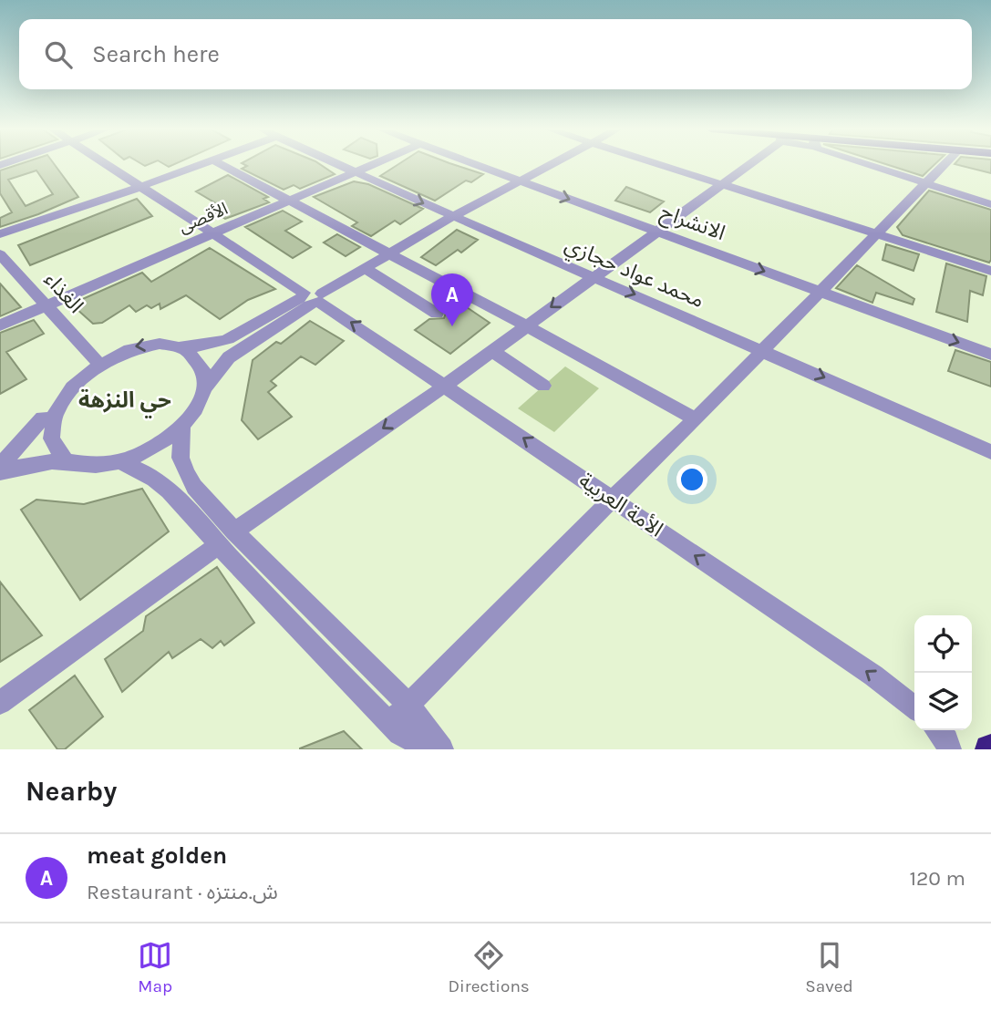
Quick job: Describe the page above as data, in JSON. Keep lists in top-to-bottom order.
{
  "streets": {
    "street": [
      "الأقصى",
      "الانشراح",
      "محمد عواد حجازي",
      "الغذاء",
      "الأمة العربية"
    ]
  },
  "crossings": [
    ["الأقصى", "محمد عواد حجازي"],
    ["الأقصى", "الغذاء"],
    ["الأقصى", "الأمة العربية"]
  ],
  "districts": ["حي النزهة"],
  "page": {
    "search": "Search here",
    "pins": "A",
    "heading": "Nearby",
    "list": [
      {
        "mark": "A",
        "name": "meat golden",
        "note": "Restaurant · ش.منتزه",
        "value": "120 m"
      }
    ],
    "nav": ["Map", "Directions", "Saved"]
  }
}
